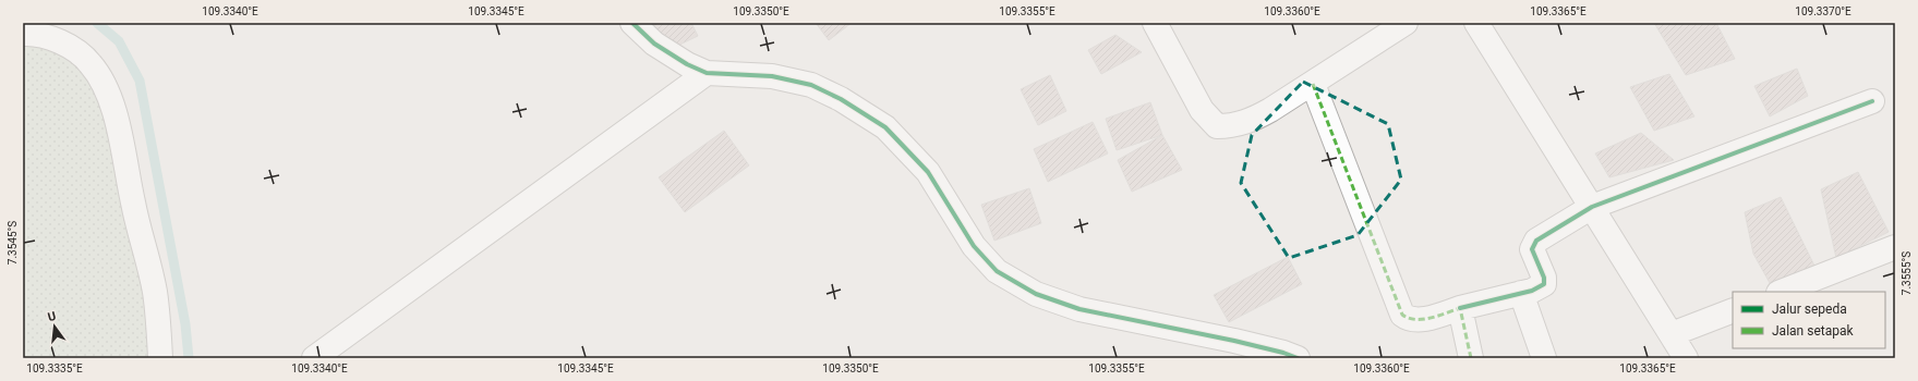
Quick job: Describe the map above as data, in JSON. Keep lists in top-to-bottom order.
{
  "legend": ["Jalur sepeda", "Jalan setapak"],
  "north": "top",
  "coordinates": [
    "109.3340°E",
    "109.3345°E",
    "109.3350°E",
    "109.3355°E",
    "109.3360°E",
    "109.3365°E",
    "109.3370°E",
    "7.3545°S",
    "7.3555°S",
    "109.3335°E"
  ]
}
